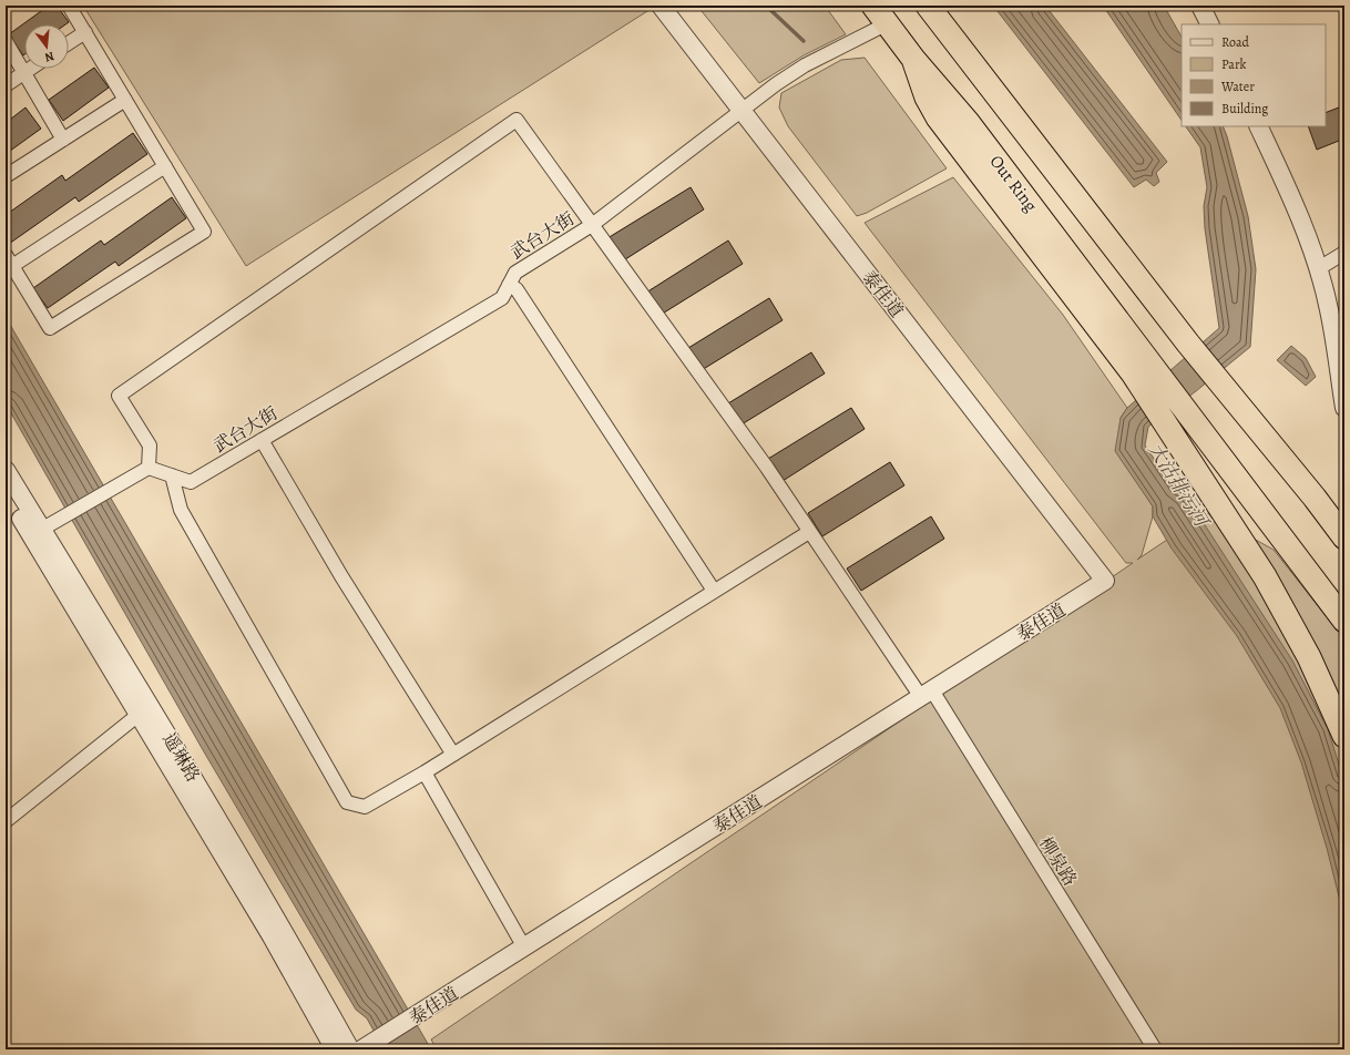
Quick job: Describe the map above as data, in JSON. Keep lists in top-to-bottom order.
{
  "streets": {
    "highway": ["Out Ring"],
    "street": [
      "武台大街",
      "泰佳道",
      "遥琳路",
      "柳泉路"
    ]
  },
  "crossings": [
    ["Out Ring", "武台大街"],
    ["武台大街", "泰佳道"],
    ["武台大街", "柳泉路"],
    ["泰佳道", "遥琳路"],
    ["泰佳道", "柳泉路"]
  ],
  "water": ["大沽排污河"],
  "legend": [
    "Road",
    "Park",
    "Water",
    "Building"
  ],
  "north": "bottom"
}
